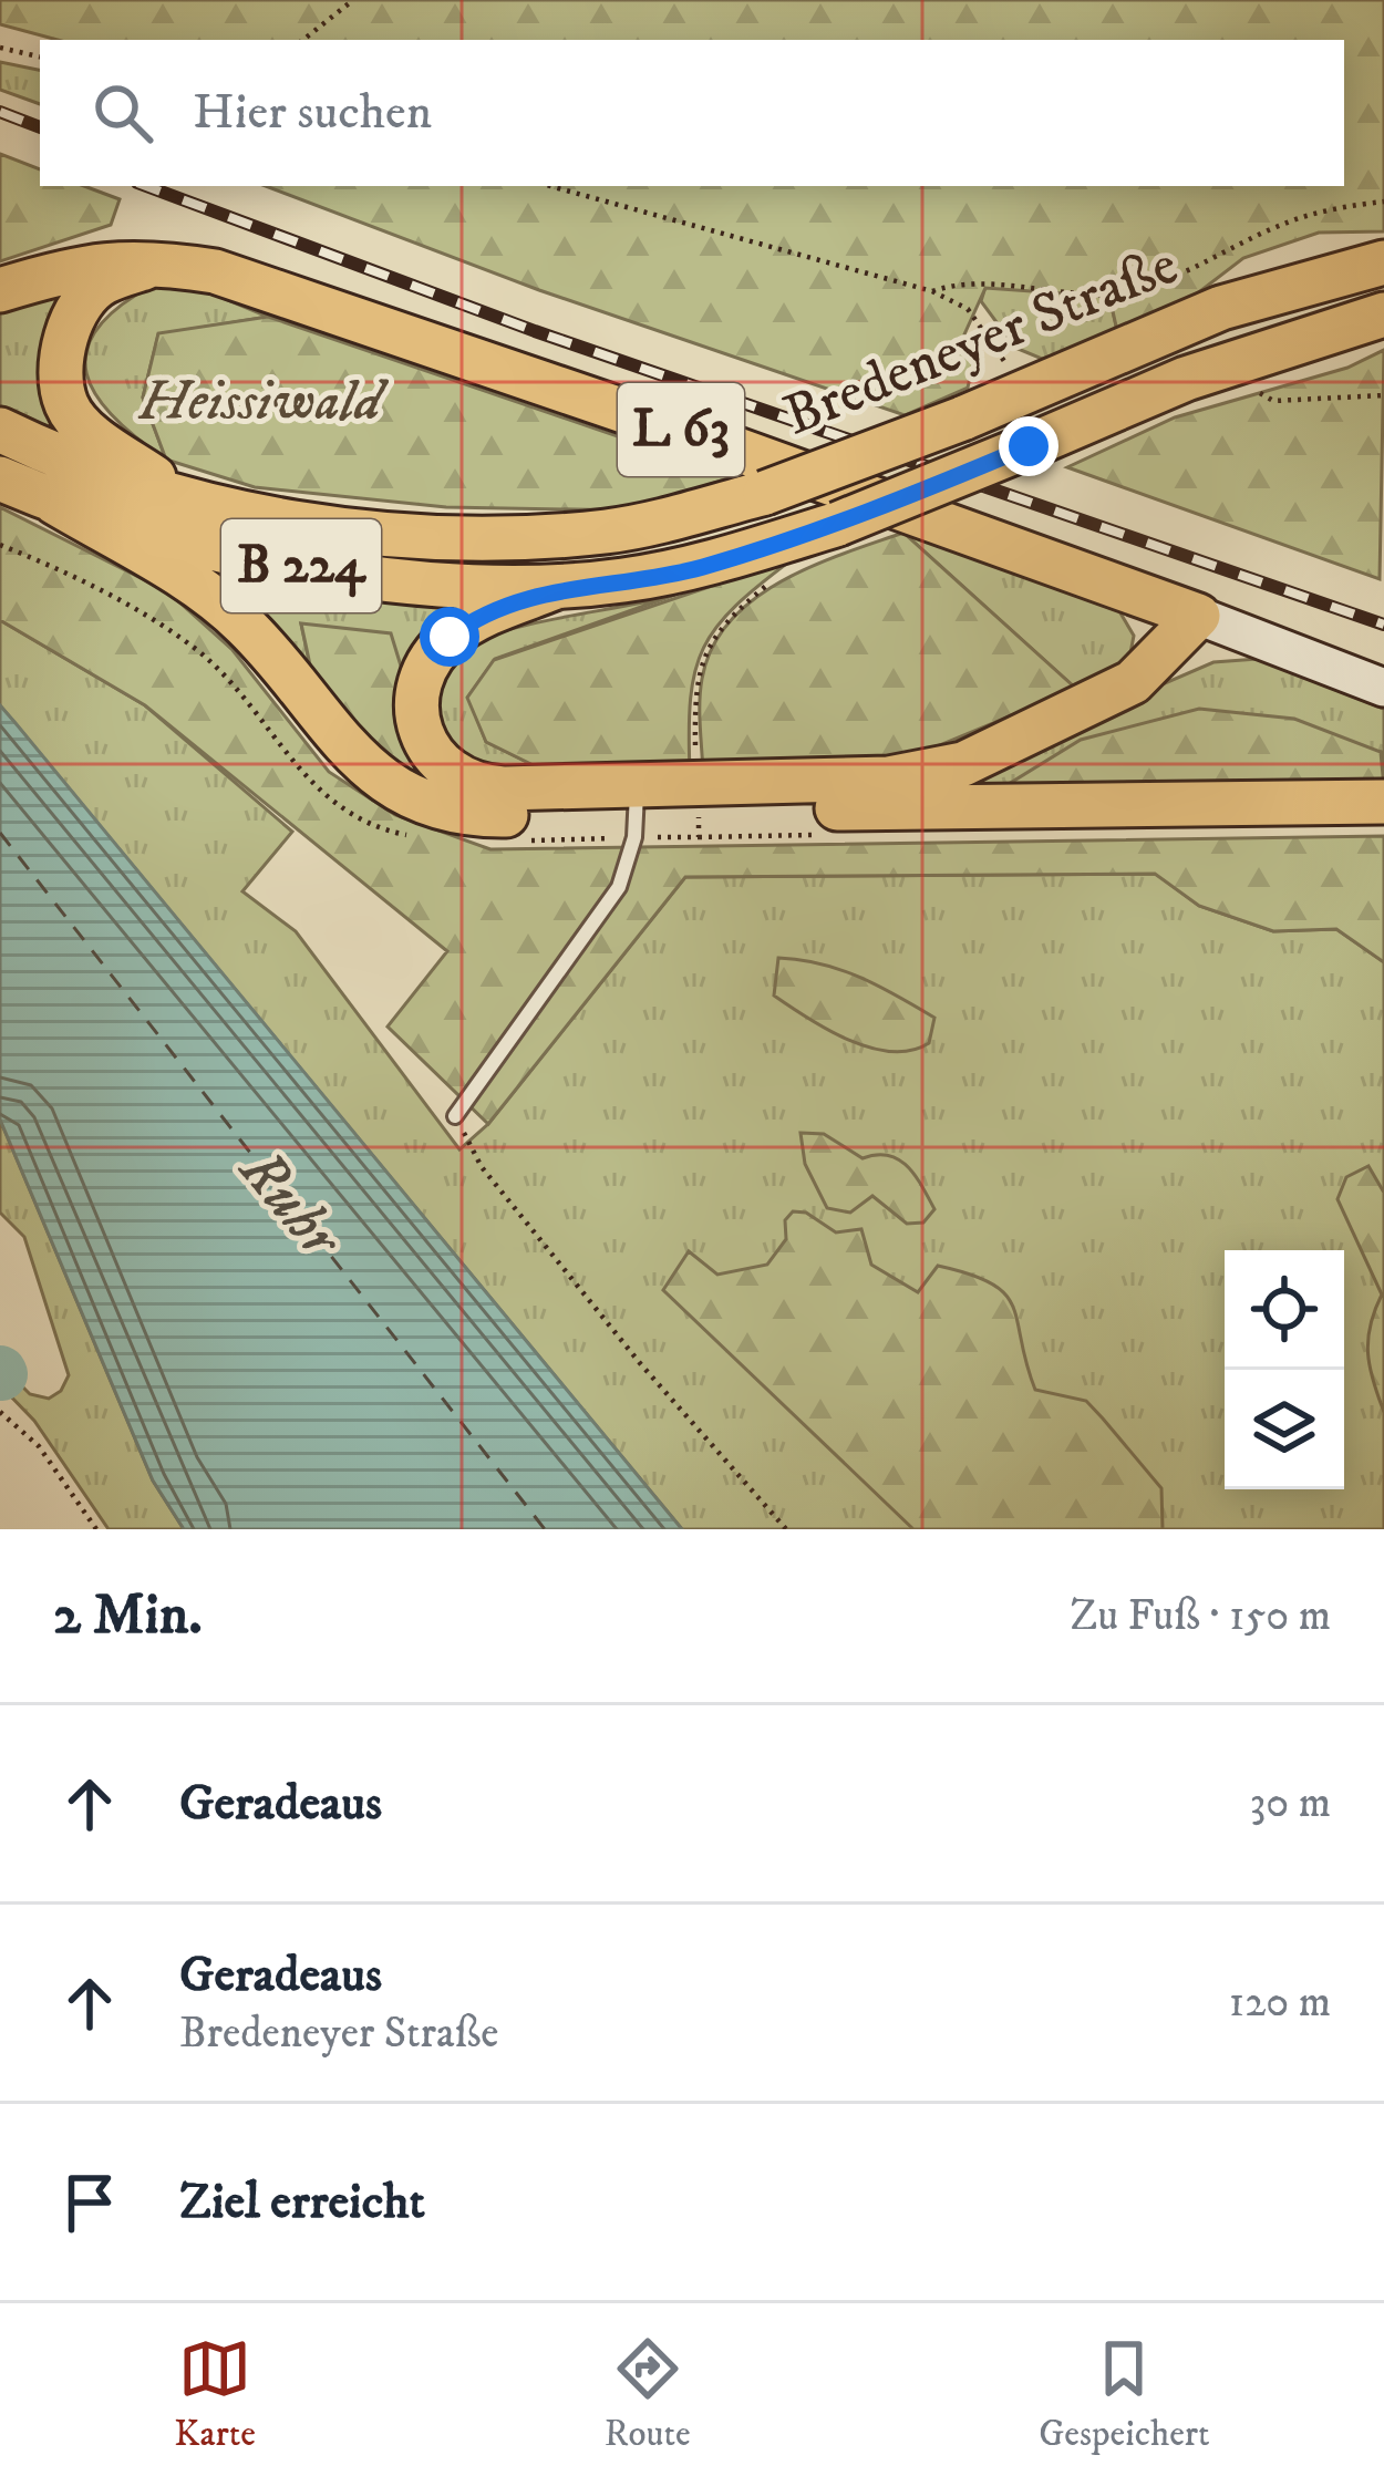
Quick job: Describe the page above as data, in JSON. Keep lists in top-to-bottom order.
{
  "streets": {
    "main road": ["Bredeneyer Straße", "L 63", "B 224"]
  },
  "water": ["Ruhr"],
  "parks": ["Heissiwald"],
  "page": {
    "search": "Hier suchen",
    "heading": ["2 Min.", "Zu Fuß · 150 m"],
    "list": [
      ["Geradeaus", "30 m"],
      ["Geradeaus", "Bredeneyer Straße", "120 m"],
      "Ziel erreicht"
    ],
    "nav": ["Karte", "Route", "Gespeichert"]
  }
}
